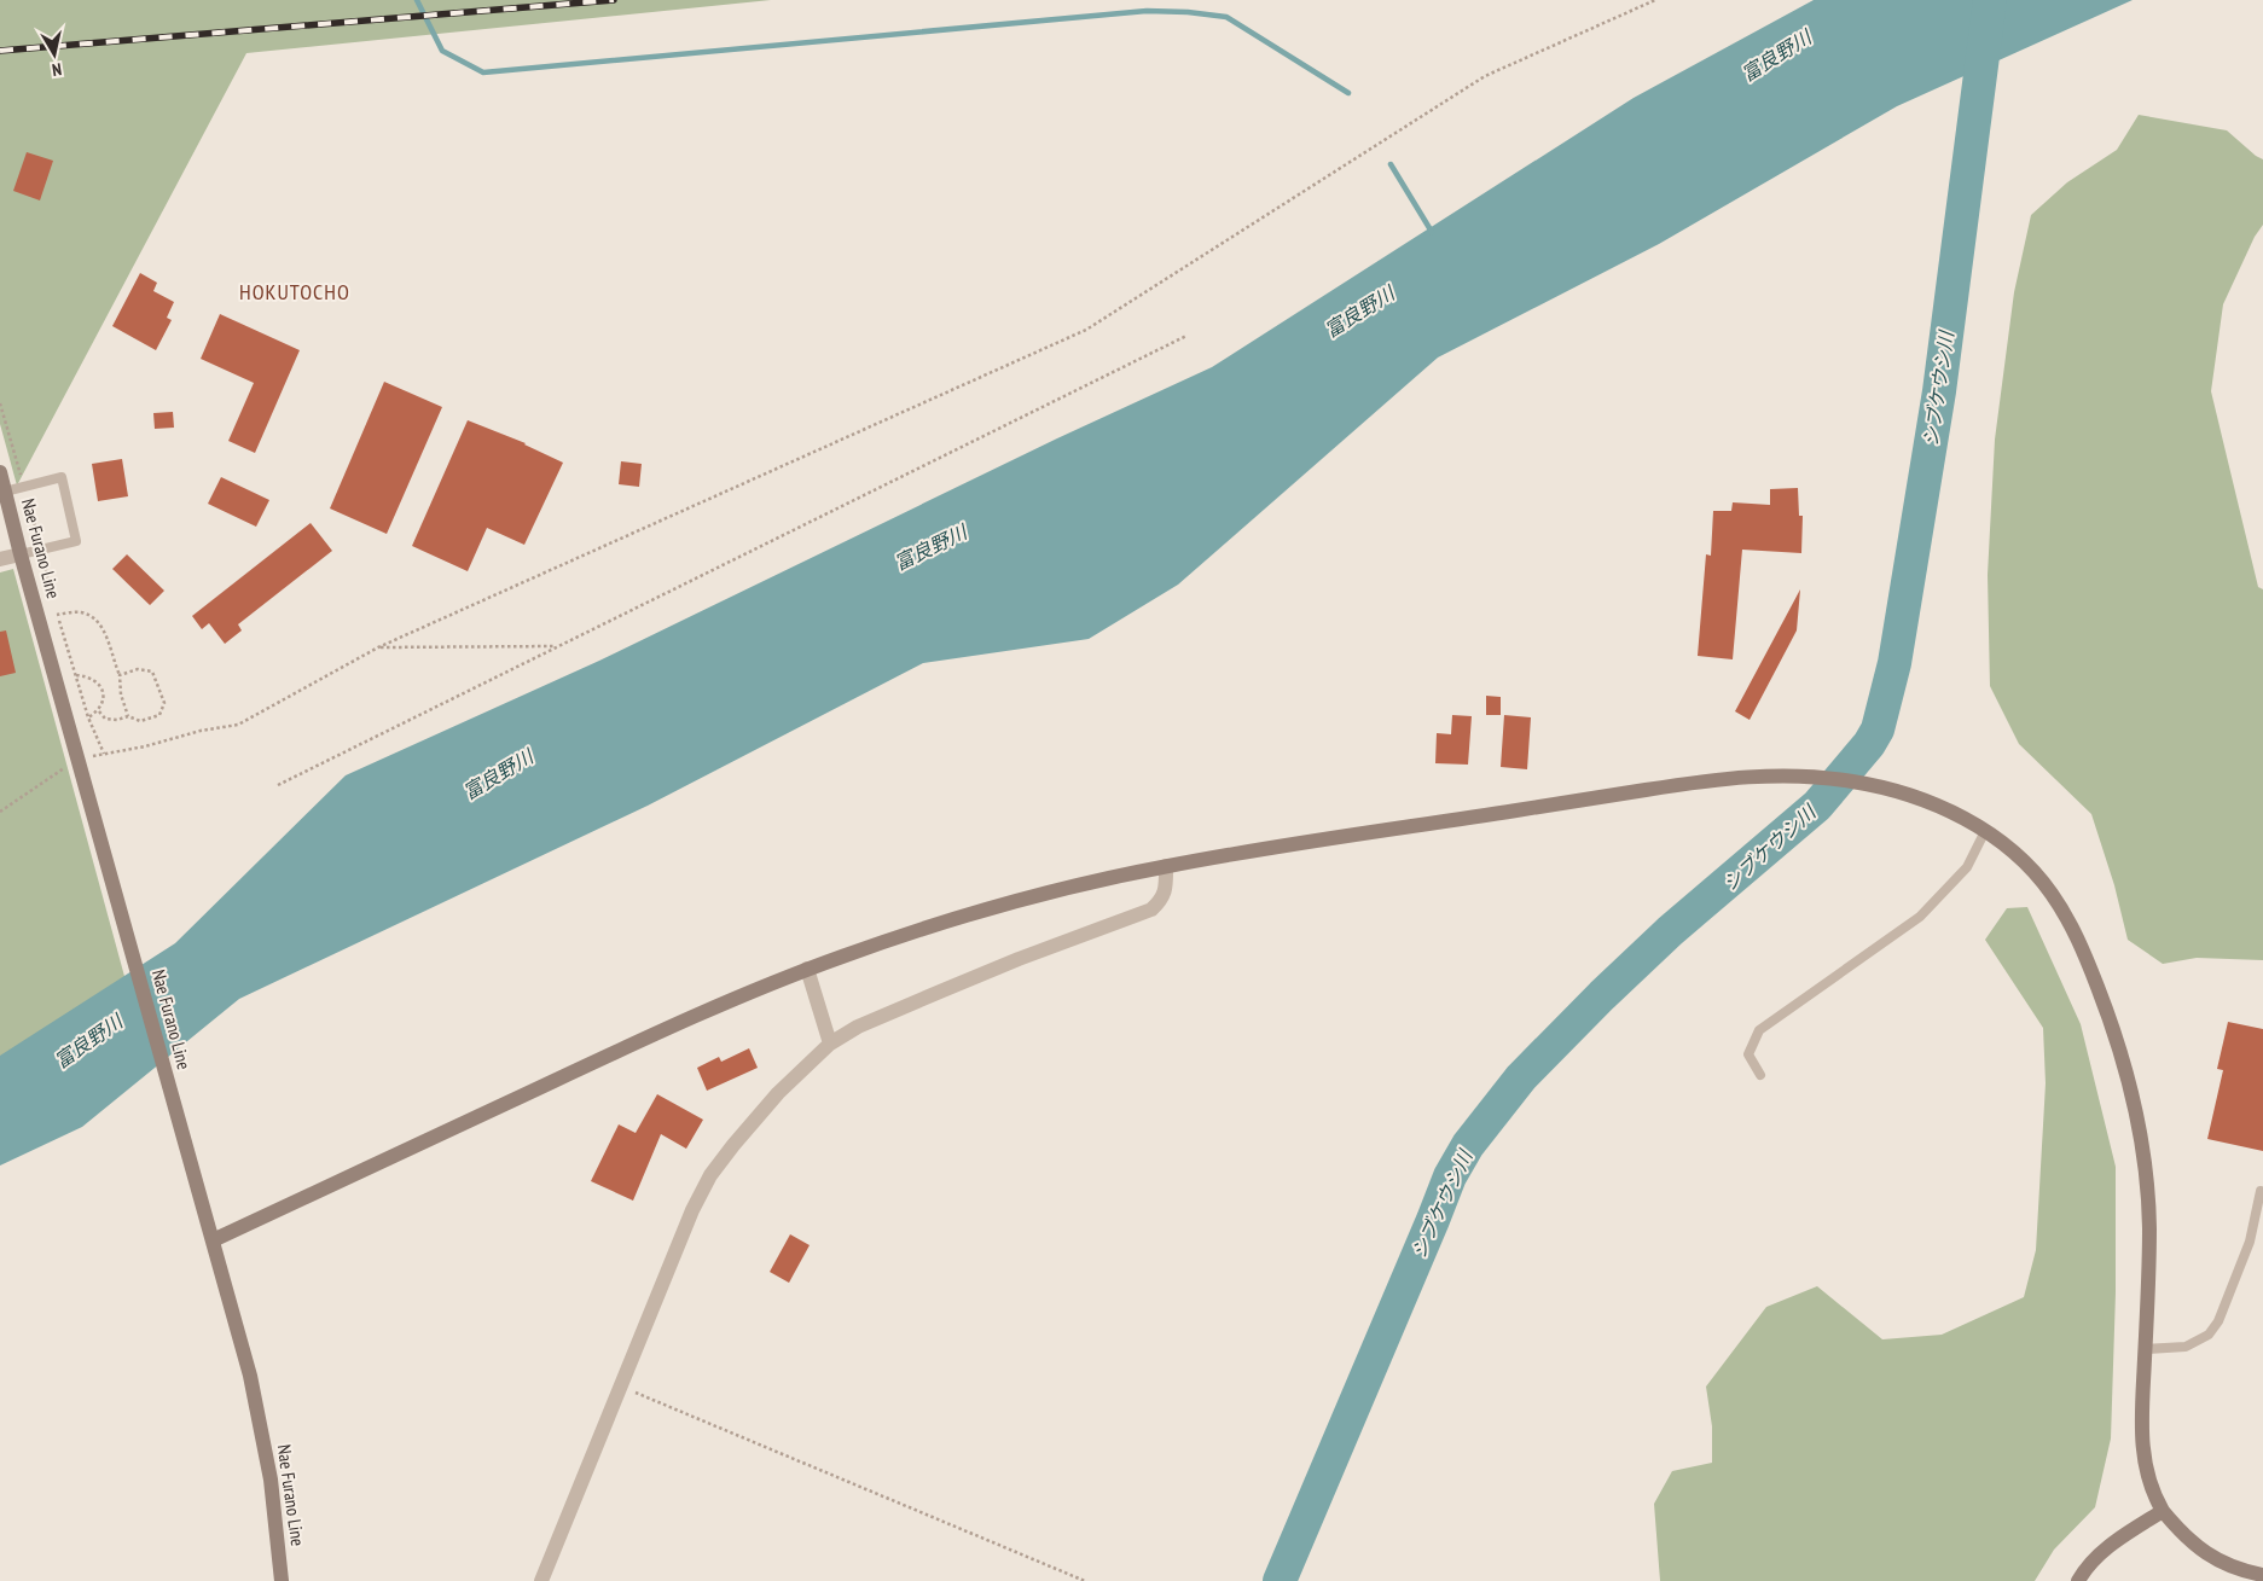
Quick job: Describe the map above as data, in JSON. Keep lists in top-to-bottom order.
{
  "streets": {
    "street": ["Nae Furano Line"]
  },
  "districts": ["HOKUTOCHO"],
  "water": ["富良野川", "シブケウシ川"],
  "north": "bottom"
}
